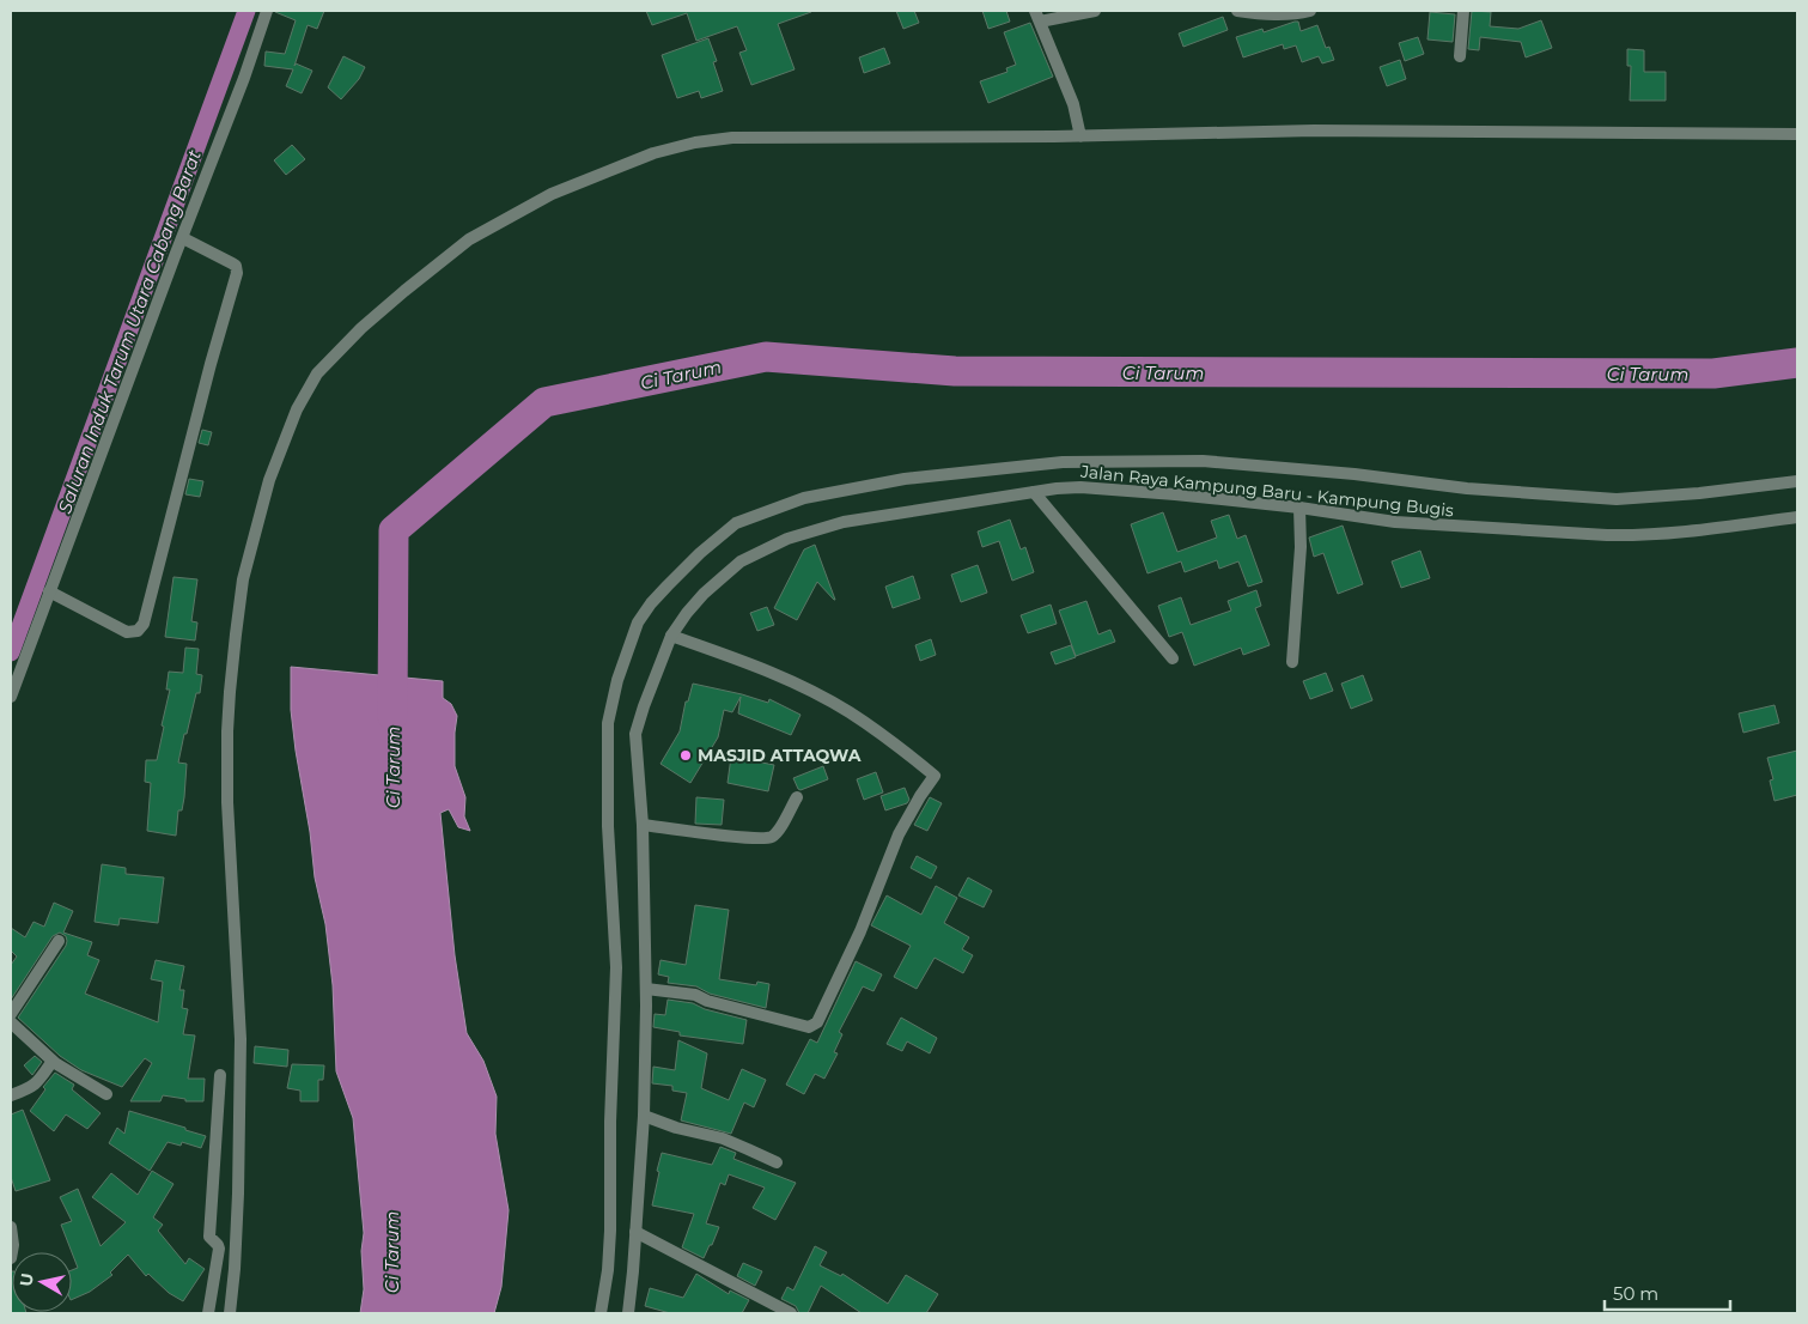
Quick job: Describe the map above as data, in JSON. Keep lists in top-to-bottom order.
{
  "streets": {
    "street": ["Jalan Raya Kampung Baru - Kampung Bugis"]
  },
  "water": ["Saluran Induk Tarum Utara Cabang Barat", "Ci Tarum"],
  "places": ["MASJID ATTAQWA"],
  "scale_bar": "50 m",
  "north": "left"
}
